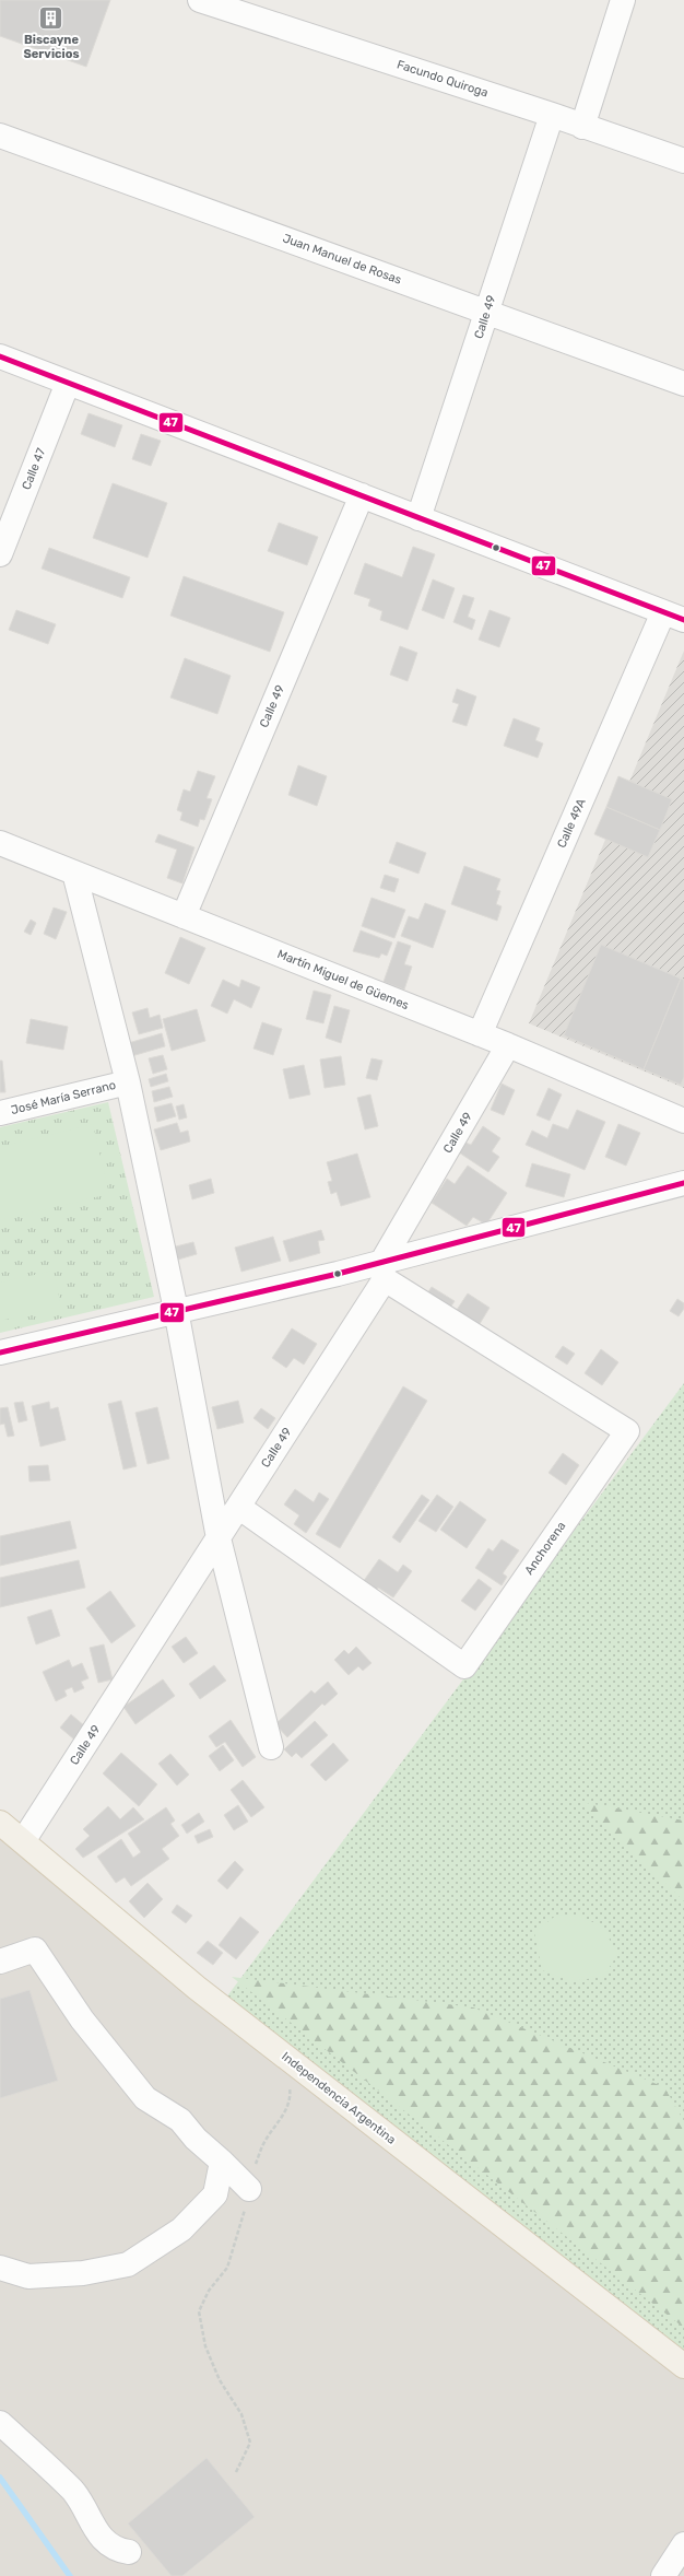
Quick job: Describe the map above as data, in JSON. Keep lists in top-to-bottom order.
{
  "streets": {
    "main road": ["Independencia Argentina"],
    "street": [
      "Facundo Quiroga",
      "Juan Manuel de Rosas",
      "Calle 49",
      "Calle 47",
      "Calle 49A",
      "Martín Miguel de Güemes",
      "José María Serrano",
      "Anchorena"
    ]
  },
  "crossings": [
    ["Facundo Quiroga", "Calle 49"],
    ["Juan Manuel de Rosas", "Calle 49"],
    ["Calle 49", "Martín Miguel de Güemes"],
    ["Calle 49", "Anchorena"],
    ["Calle 49", "Independencia Argentina"],
    ["Calle 49A", "Martín Miguel de Güemes"]
  ],
  "places": {
    "building": ["Biscayne Servicios"]
  },
  "lines": ["transit line 47"]
}
